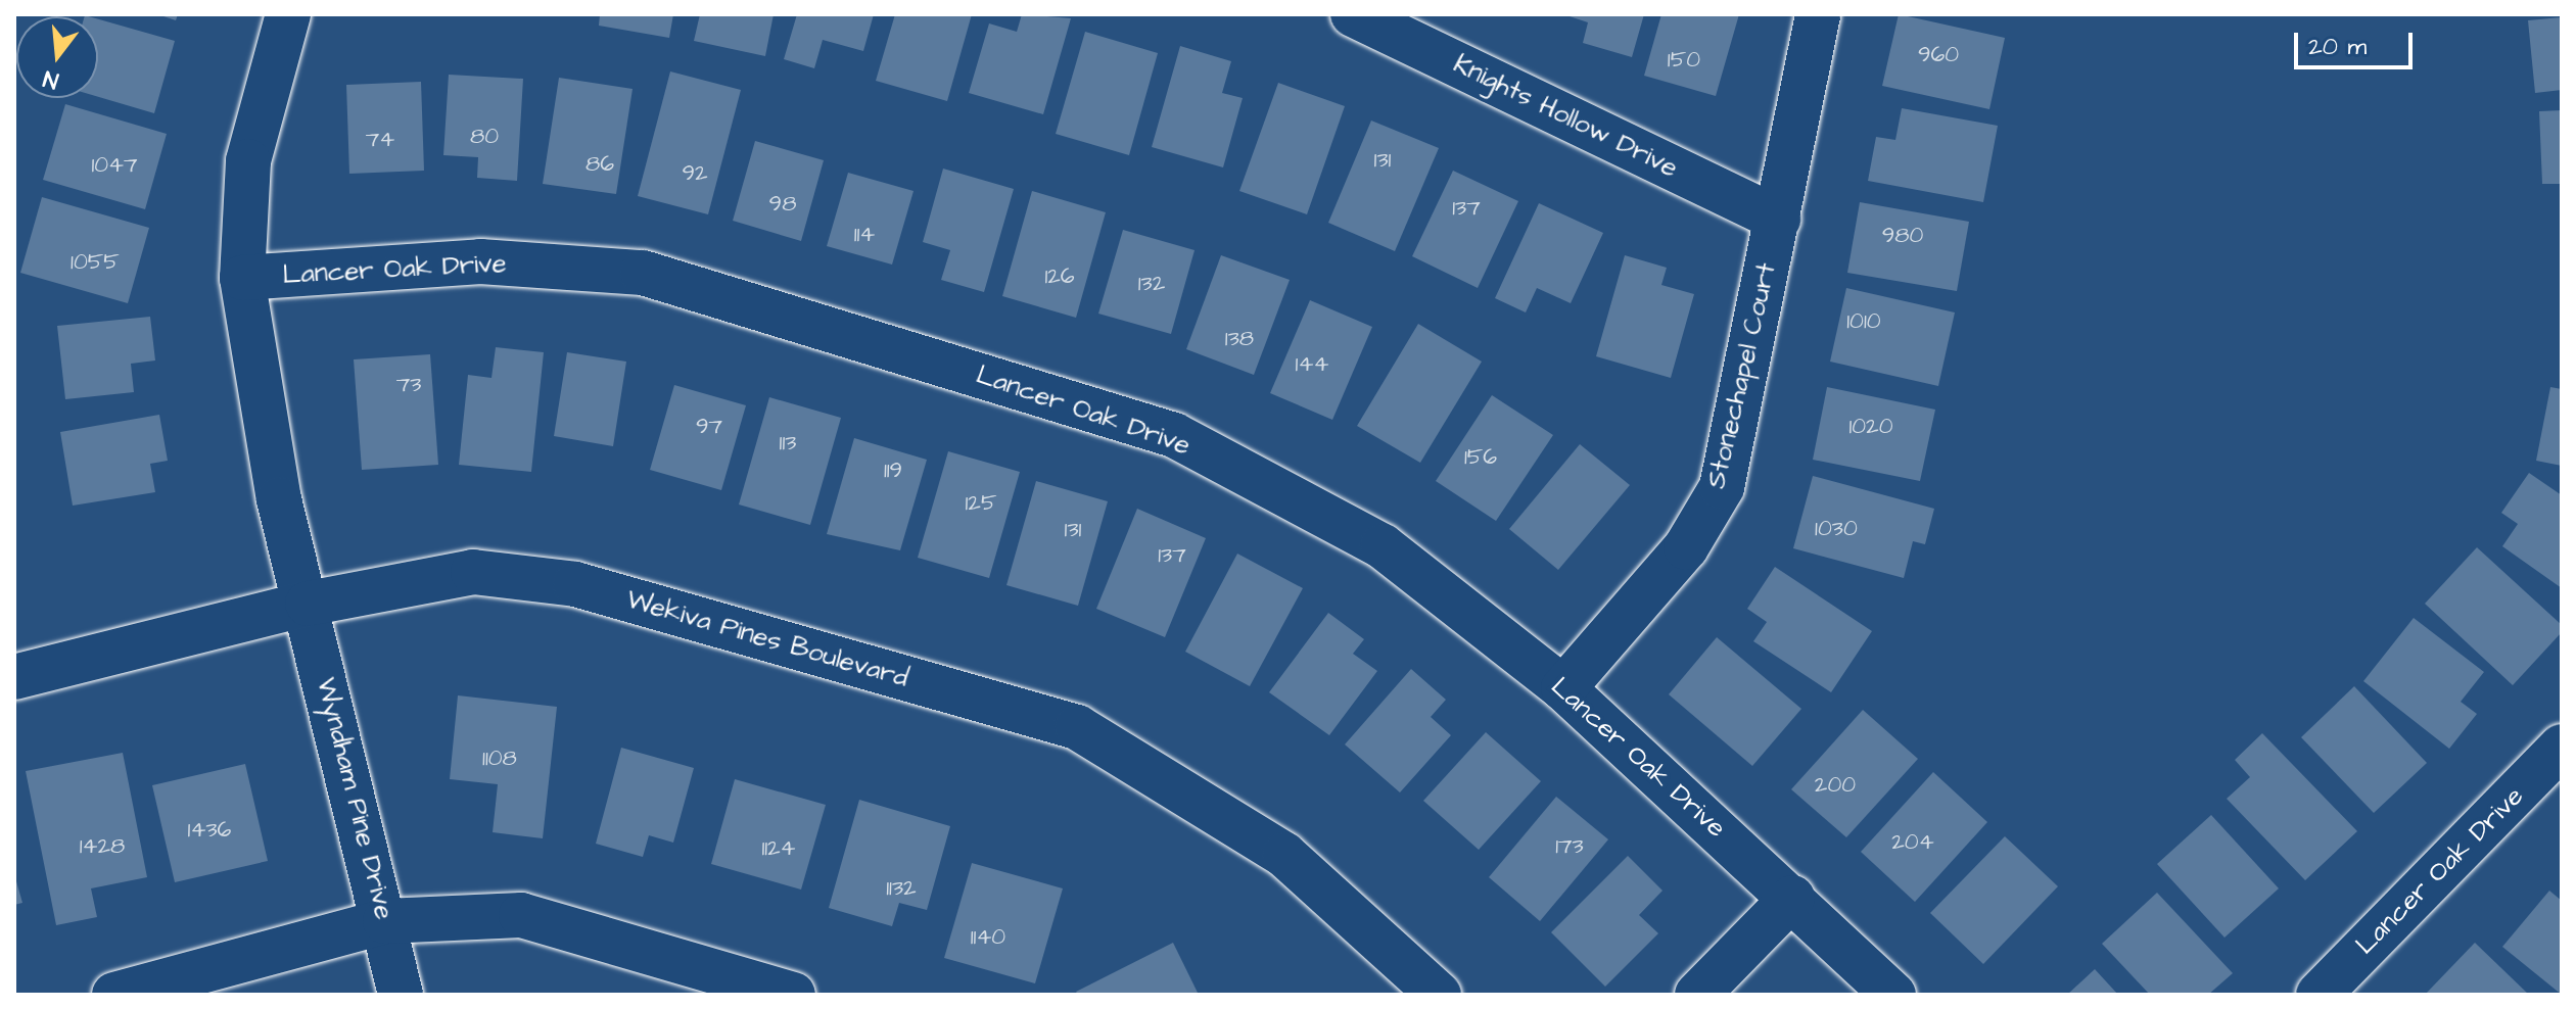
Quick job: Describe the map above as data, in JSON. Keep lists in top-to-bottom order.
{
  "streets": {
    "street": [
      "Knights Hollow Drive",
      "Lancer Oak Drive",
      "Stonechapel Court",
      "Wekiva Pines Boulevard",
      "Wyndham Pine Drive"
    ]
  },
  "crossings": [
    ["Knights Hollow Drive", "Stonechapel Court"],
    ["Lancer Oak Drive", "Stonechapel Court"],
    ["Lancer Oak Drive", "Wyndham Pine Drive"],
    ["Wekiva Pines Boulevard", "Wyndham Pine Drive"]
  ],
  "house_numbers": [
    "960",
    "150",
    "80",
    "74",
    "131",
    "86",
    "1047",
    "92",
    "98",
    "137",
    "114",
    "980",
    "1055",
    "126",
    "132",
    "1010",
    "138",
    "144",
    "73",
    "97",
    "1020",
    "113",
    "156",
    "119",
    "125",
    "1030",
    "131",
    "137",
    "1108",
    "200",
    "1436",
    "204",
    "1428",
    "173",
    "1124",
    "1132",
    "1140"
  ],
  "scale_bar": "20 m",
  "north": "bottom"
}
